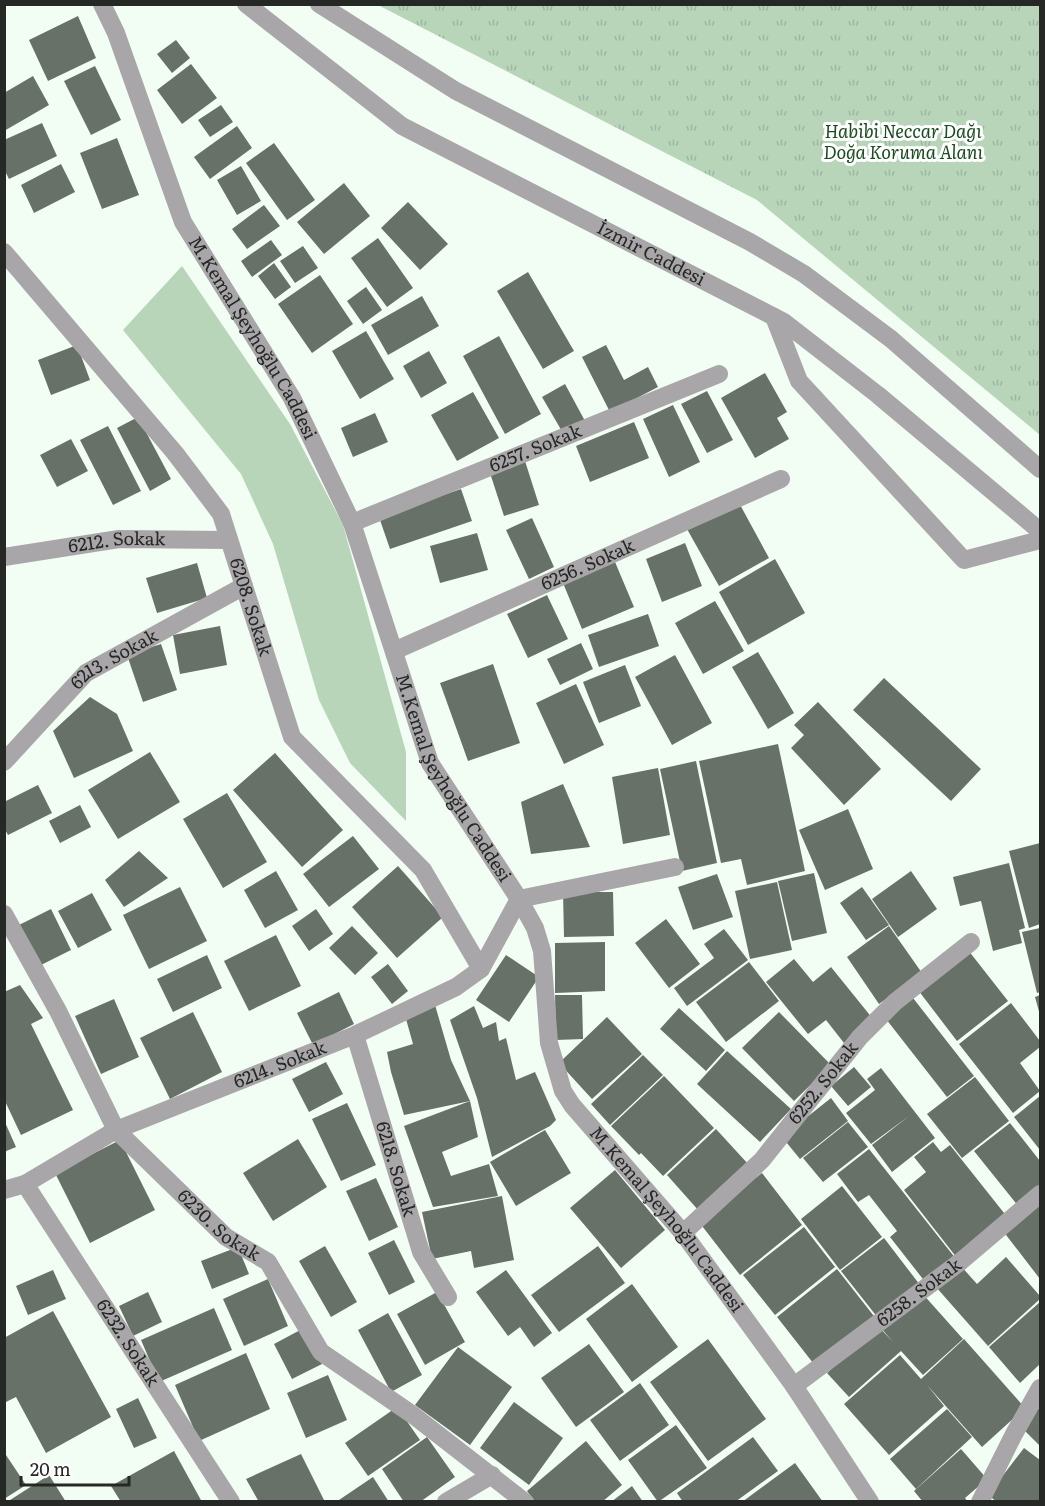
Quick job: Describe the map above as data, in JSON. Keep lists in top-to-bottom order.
{
  "streets": {
    "street": [
      "İzmir Caddesi",
      "M.Kemal Şeyhoğlu Caddesi",
      "6257. Sokak",
      "6212. Sokak",
      "6256. Sokak",
      "6208. Sokak",
      "6213. Sokak",
      "6214. Sokak",
      "6252. Sokak",
      "6218. Sokak",
      "6230. Sokak",
      "6258. Sokak",
      "6232. Sokak"
    ]
  },
  "crossings": [
    ["M.Kemal Şeyhoğlu Caddesi", "6257. Sokak"],
    ["M.Kemal Şeyhoğlu Caddesi", "6256. Sokak"],
    ["M.Kemal Şeyhoğlu Caddesi", "6214. Sokak"],
    ["M.Kemal Şeyhoğlu Caddesi", "6252. Sokak"],
    ["M.Kemal Şeyhoğlu Caddesi", "6258. Sokak"],
    ["6212. Sokak", "6208. Sokak"],
    ["6208. Sokak", "6213. Sokak"],
    ["6208. Sokak", "6214. Sokak"],
    ["6214. Sokak", "6218. Sokak"],
    ["6214. Sokak", "6230. Sokak"],
    ["6214. Sokak", "6232. Sokak"]
  ],
  "parks": ["Habibi Neccar Dağı Doğa Koruma Alanı"],
  "scale_bar": "20 m"
}
